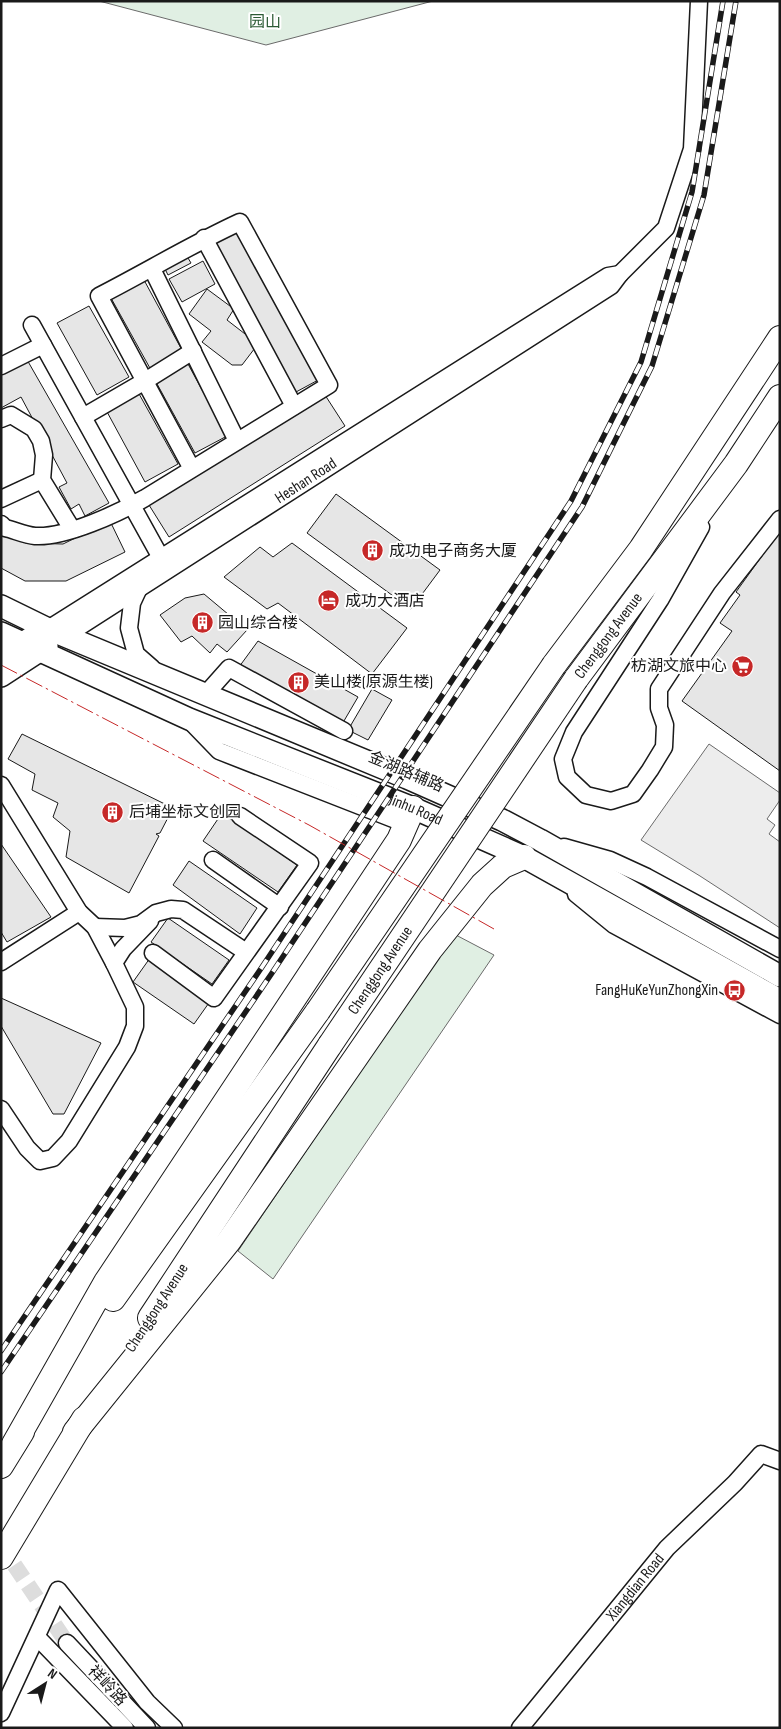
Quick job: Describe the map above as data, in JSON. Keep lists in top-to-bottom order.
{
  "streets": {
    "highway": ["Chenggong Avenue"],
    "main road": ["Heshan Road", "Jinhu Road"],
    "street": ["Xiangdian Road", "祥岭路"]
  },
  "crossings": [
    ["Heshan Road", "Jinhu Road"]
  ],
  "parks": ["园山"],
  "places": {
    "building": [
      "成功电子商务大厦",
      "园山综合楼",
      "美山楼(原源生楼)",
      "后埔坐标文创园"
    ],
    "hotel": ["成功大酒店"],
    "supermarket": ["枋湖文旅中心"],
    "bus stop": ["FangHuKeYunZhongXin"]
  },
  "north": "top right"
}
